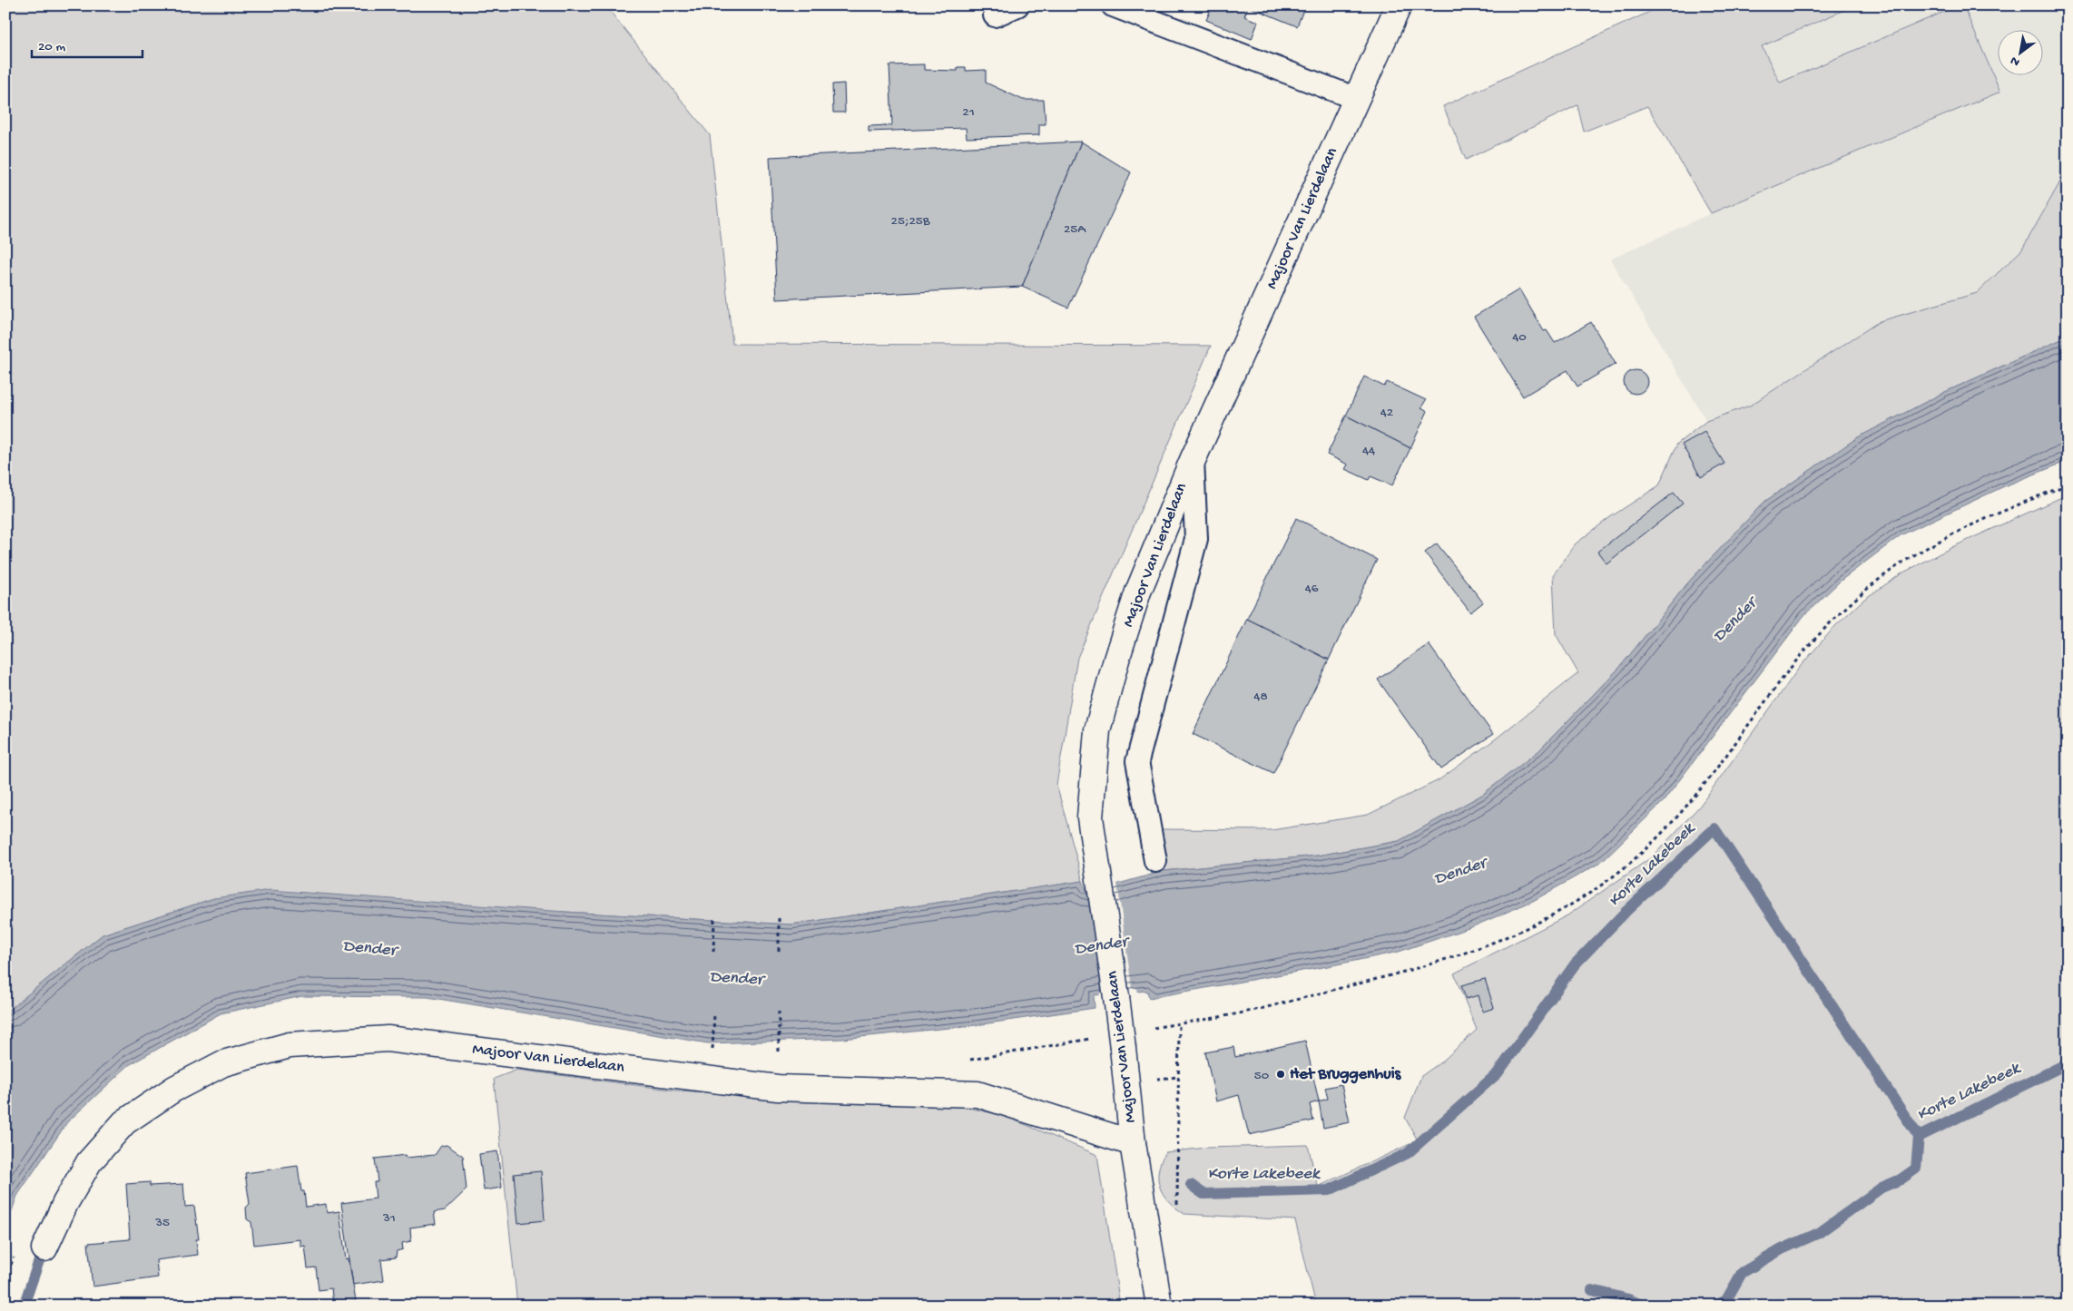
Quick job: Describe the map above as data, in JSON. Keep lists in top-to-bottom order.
{
  "streets": {
    "street": ["Majoor Van Lierdelaan"]
  },
  "water": ["Dender", "Korte Lakebeek"],
  "places": ["Het Bruggenhuis"],
  "house_numbers": [
    "21",
    "25;25B",
    "25A",
    "40",
    "42",
    "44",
    "46",
    "48",
    "50",
    "31",
    "35"
  ],
  "scale_bar": "20 m",
  "north": "bottom left"
}
